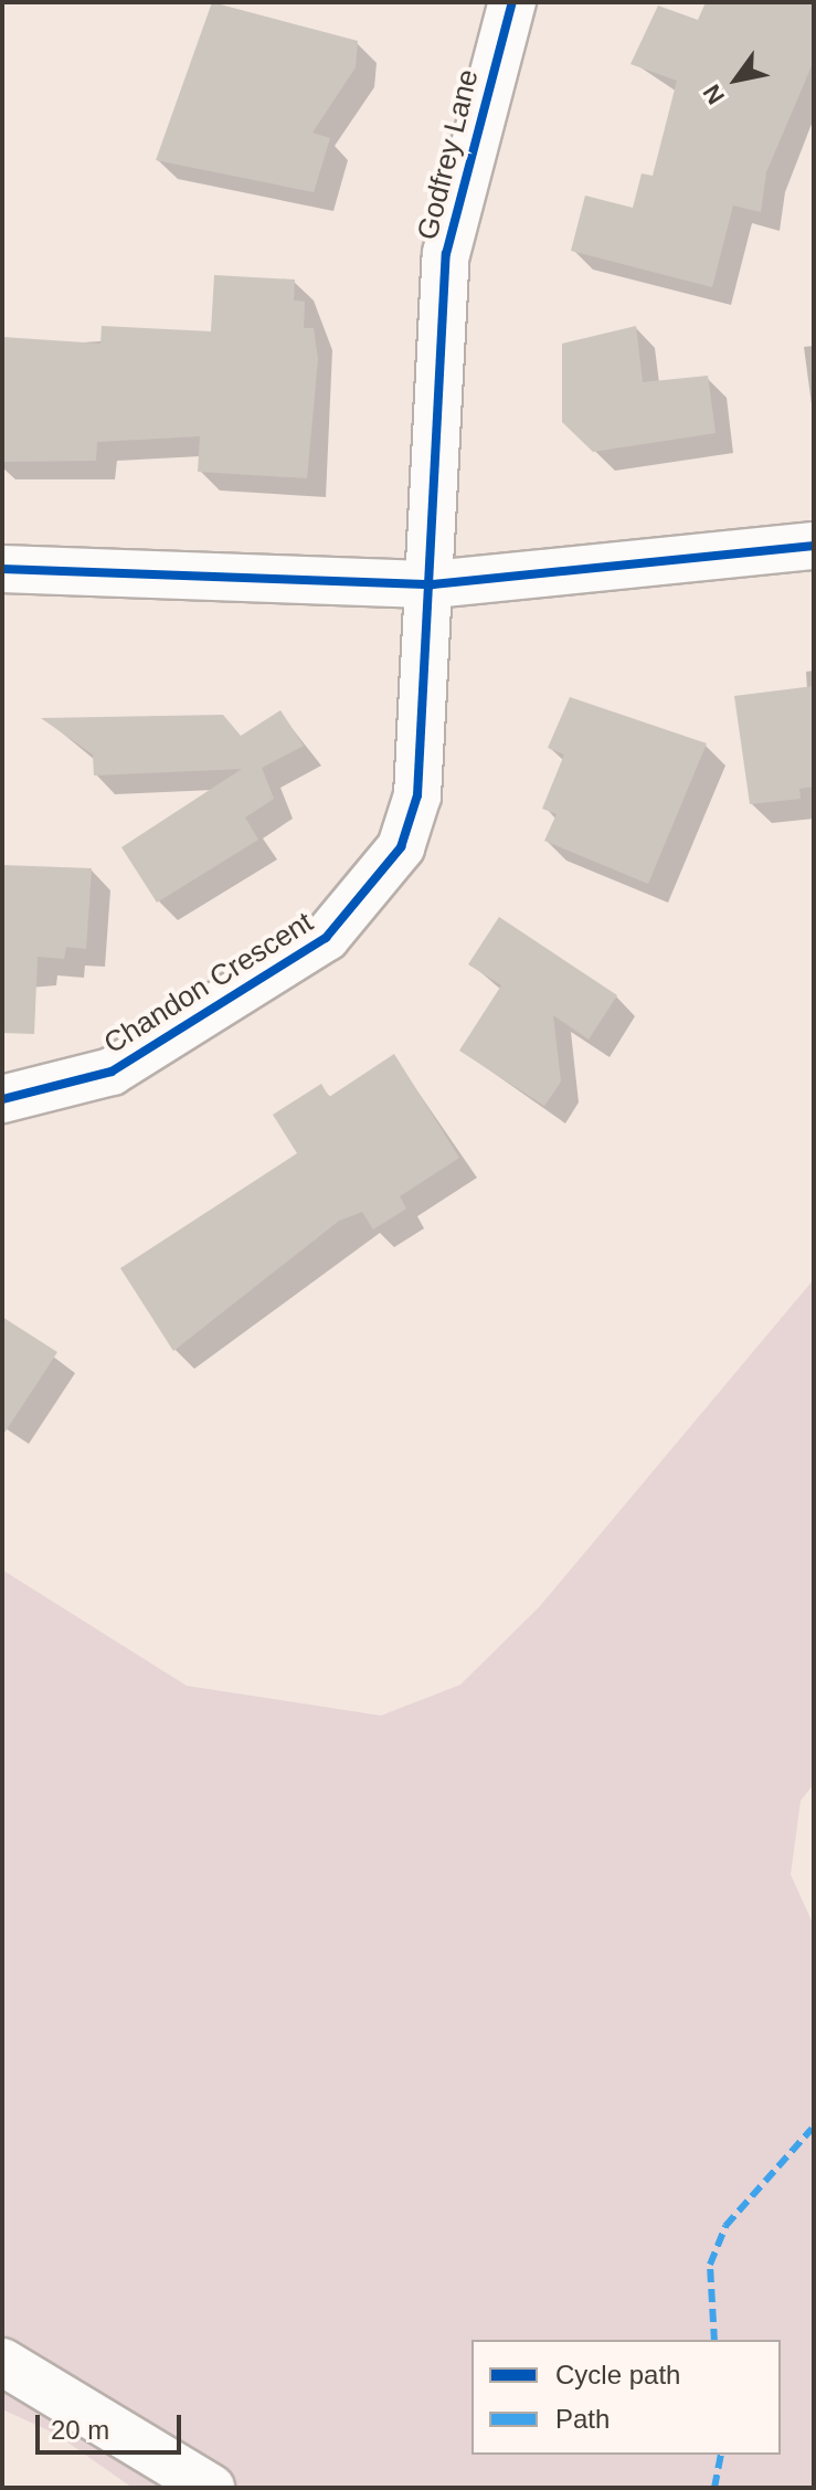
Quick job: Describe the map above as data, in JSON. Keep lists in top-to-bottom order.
{
  "streets": {
    "street": ["Godfrey Lane", "Chandon Crescent"]
  },
  "crossings": [
    ["Godfrey Lane", "Chandon Crescent"]
  ],
  "legend": ["Cycle path", "Path"],
  "scale_bar": "20 m",
  "north": "bottom left"
}
